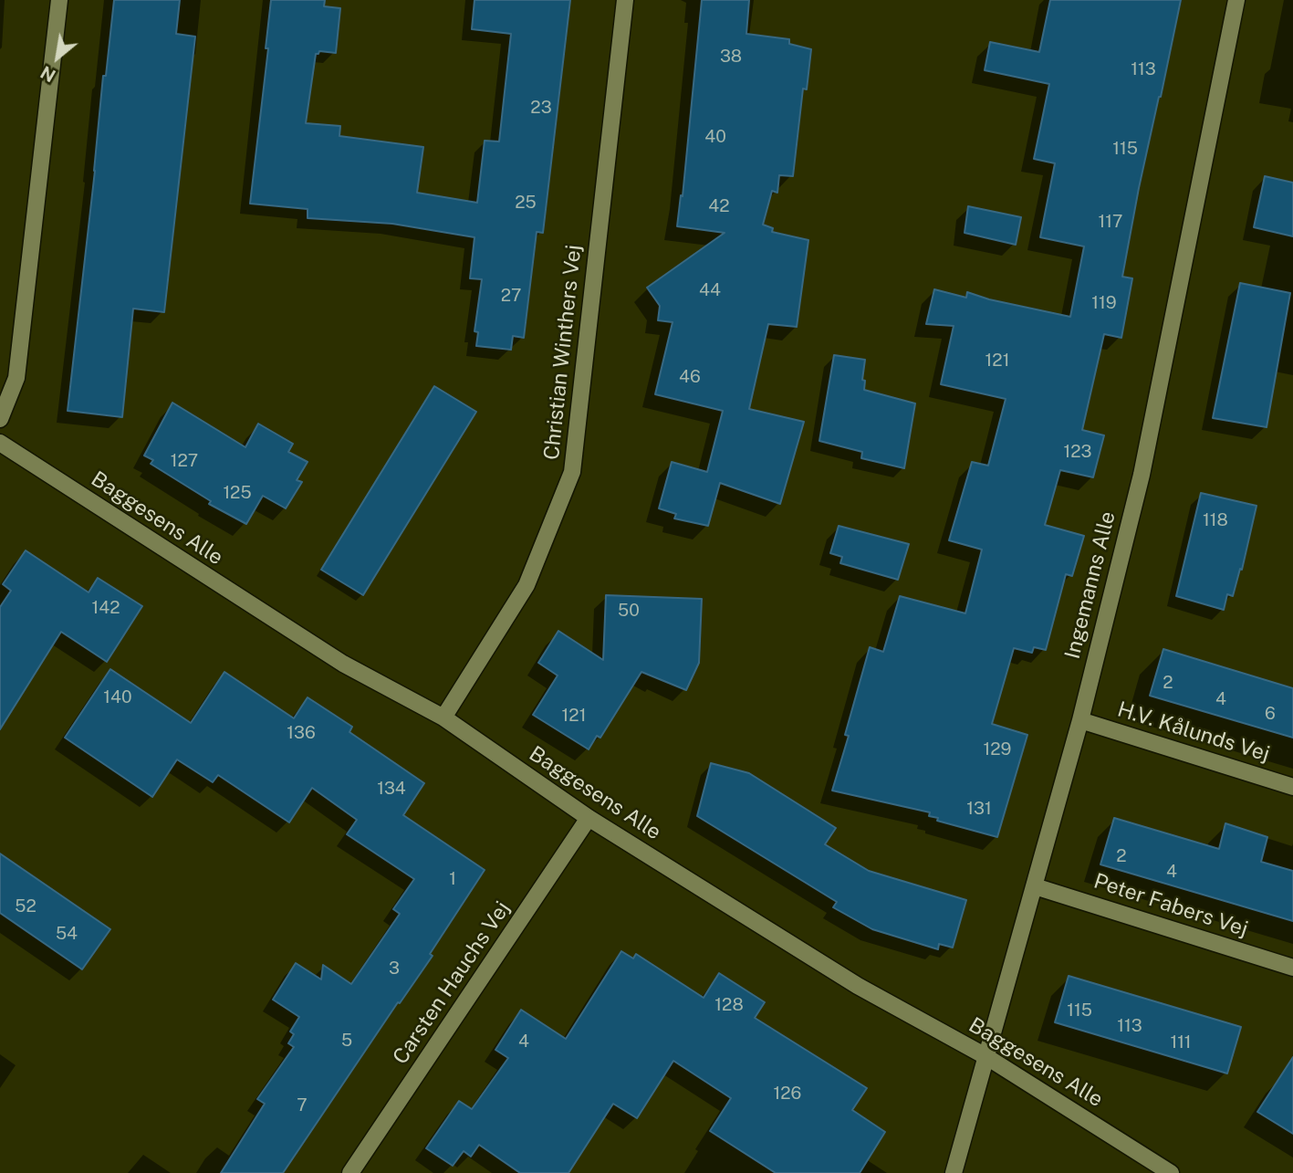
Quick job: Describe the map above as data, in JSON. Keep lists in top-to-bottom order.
{
  "streets": {
    "street": [
      "Christian Winthers Vej",
      "Baggesens Alle",
      "Ingemanns Alle",
      "H.V. Kålunds Vej",
      "Peter Fabers Vej",
      "Carsten Hauchs Vej"
    ]
  },
  "crossings": [
    ["Christian Winthers Vej", "Baggesens Alle"],
    ["Baggesens Alle", "Ingemanns Alle"],
    ["Baggesens Alle", "Carsten Hauchs Vej"],
    ["Ingemanns Alle", "H.V. Kålunds Vej"],
    ["Ingemanns Alle", "Peter Fabers Vej"]
  ],
  "house_numbers": [
    "38",
    "113",
    "23",
    "40",
    "115",
    "25",
    "42",
    "117",
    "44",
    "27",
    "119",
    "121",
    "46",
    "123",
    "127",
    "125",
    "118",
    "142",
    "50",
    "2",
    "140",
    "4",
    "6",
    "121",
    "136",
    "129",
    "134",
    "131",
    "2",
    "4",
    "1",
    "52",
    "54",
    "3",
    "128",
    "115",
    "113",
    "5",
    "4",
    "111",
    "126",
    "7"
  ],
  "north": "bottom left"
}
